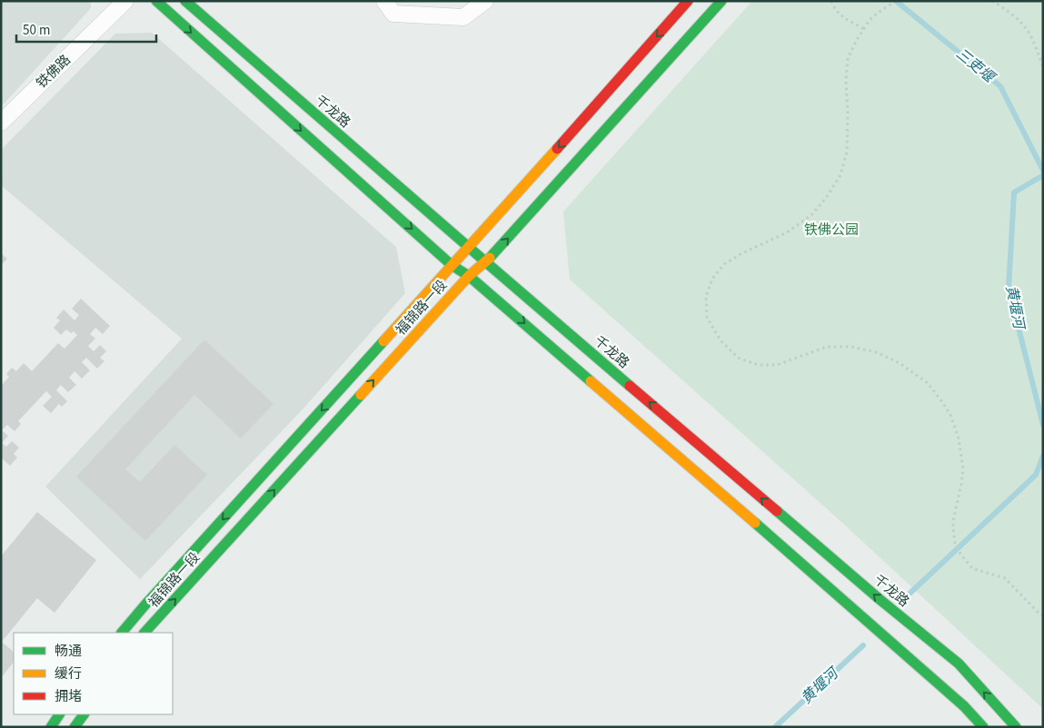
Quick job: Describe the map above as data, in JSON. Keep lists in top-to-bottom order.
{
  "streets": {
    "street": ["铁佛路", "千龙路", "福锦路一段"]
  },
  "crossings": [
    ["千龙路", "福锦路一段"]
  ],
  "water": ["三吏堰", "黄堰河"],
  "parks": ["铁佛公园"],
  "legend": ["畅通", "缓行", "拥堵"],
  "scale_bar": "50 m"
}
